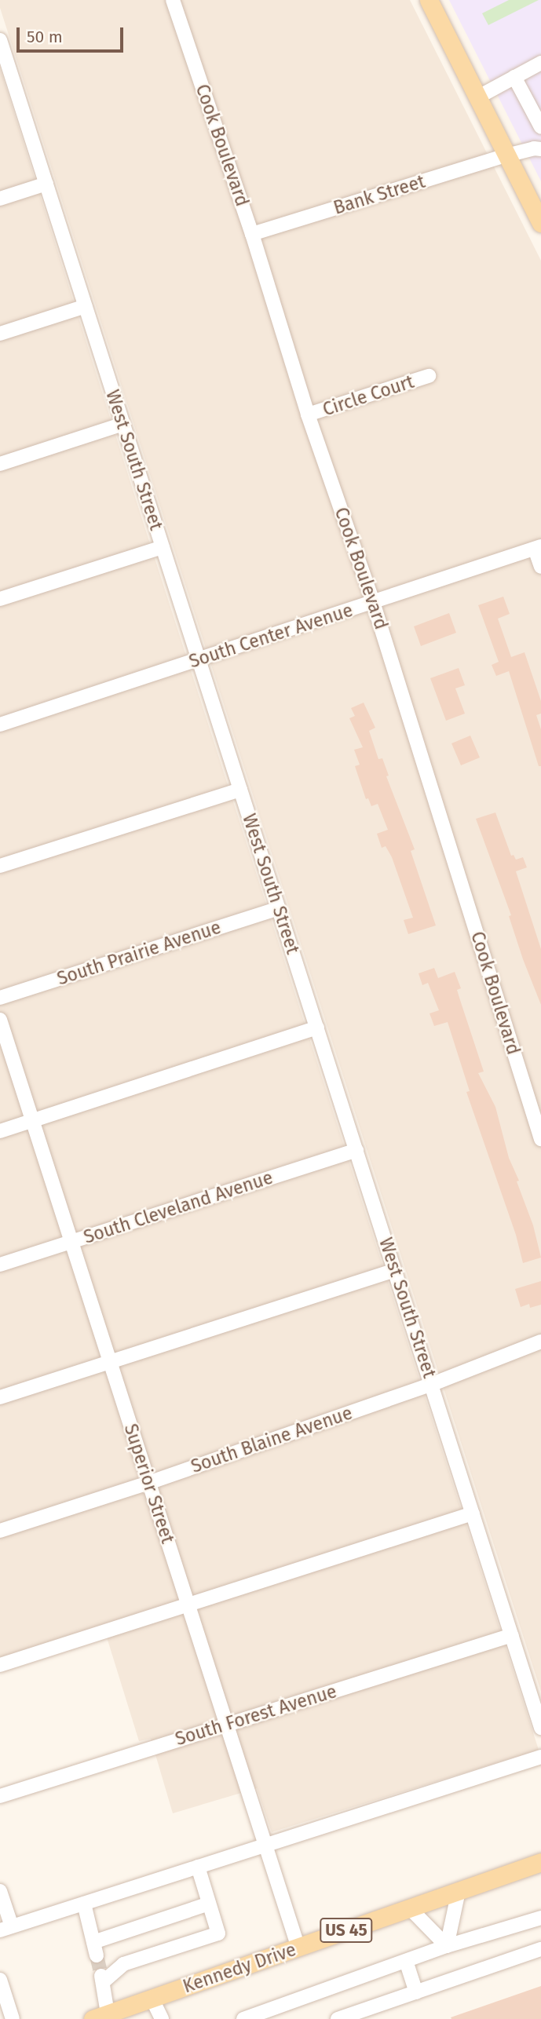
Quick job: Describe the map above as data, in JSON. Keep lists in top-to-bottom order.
{
  "streets": {
    "main road": ["US 45", "Kennedy Drive"],
    "street": [
      "Cook Boulevard",
      "Bank Street",
      "Circle Court",
      "West South Street",
      "South Center Avenue",
      "South Prairie Avenue",
      "South Cleveland Avenue",
      "South Blaine Avenue",
      "Superior Street",
      "South Forest Avenue"
    ]
  },
  "crossings": [
    ["Cook Boulevard", "Bank Street"],
    ["Cook Boulevard", "Circle Court"],
    ["Cook Boulevard", "South Center Avenue"],
    ["West South Street", "South Center Avenue"],
    ["West South Street", "South Prairie Avenue"],
    ["West South Street", "South Cleveland Avenue"],
    ["West South Street", "South Blaine Avenue"],
    ["West South Street", "South Forest Avenue"],
    ["South Cleveland Avenue", "Superior Street"],
    ["South Blaine Avenue", "Superior Street"],
    ["Superior Street", "South Forest Avenue"],
    ["Superior Street", "Kennedy Drive"]
  ],
  "scale_bar": "50 m"
}
